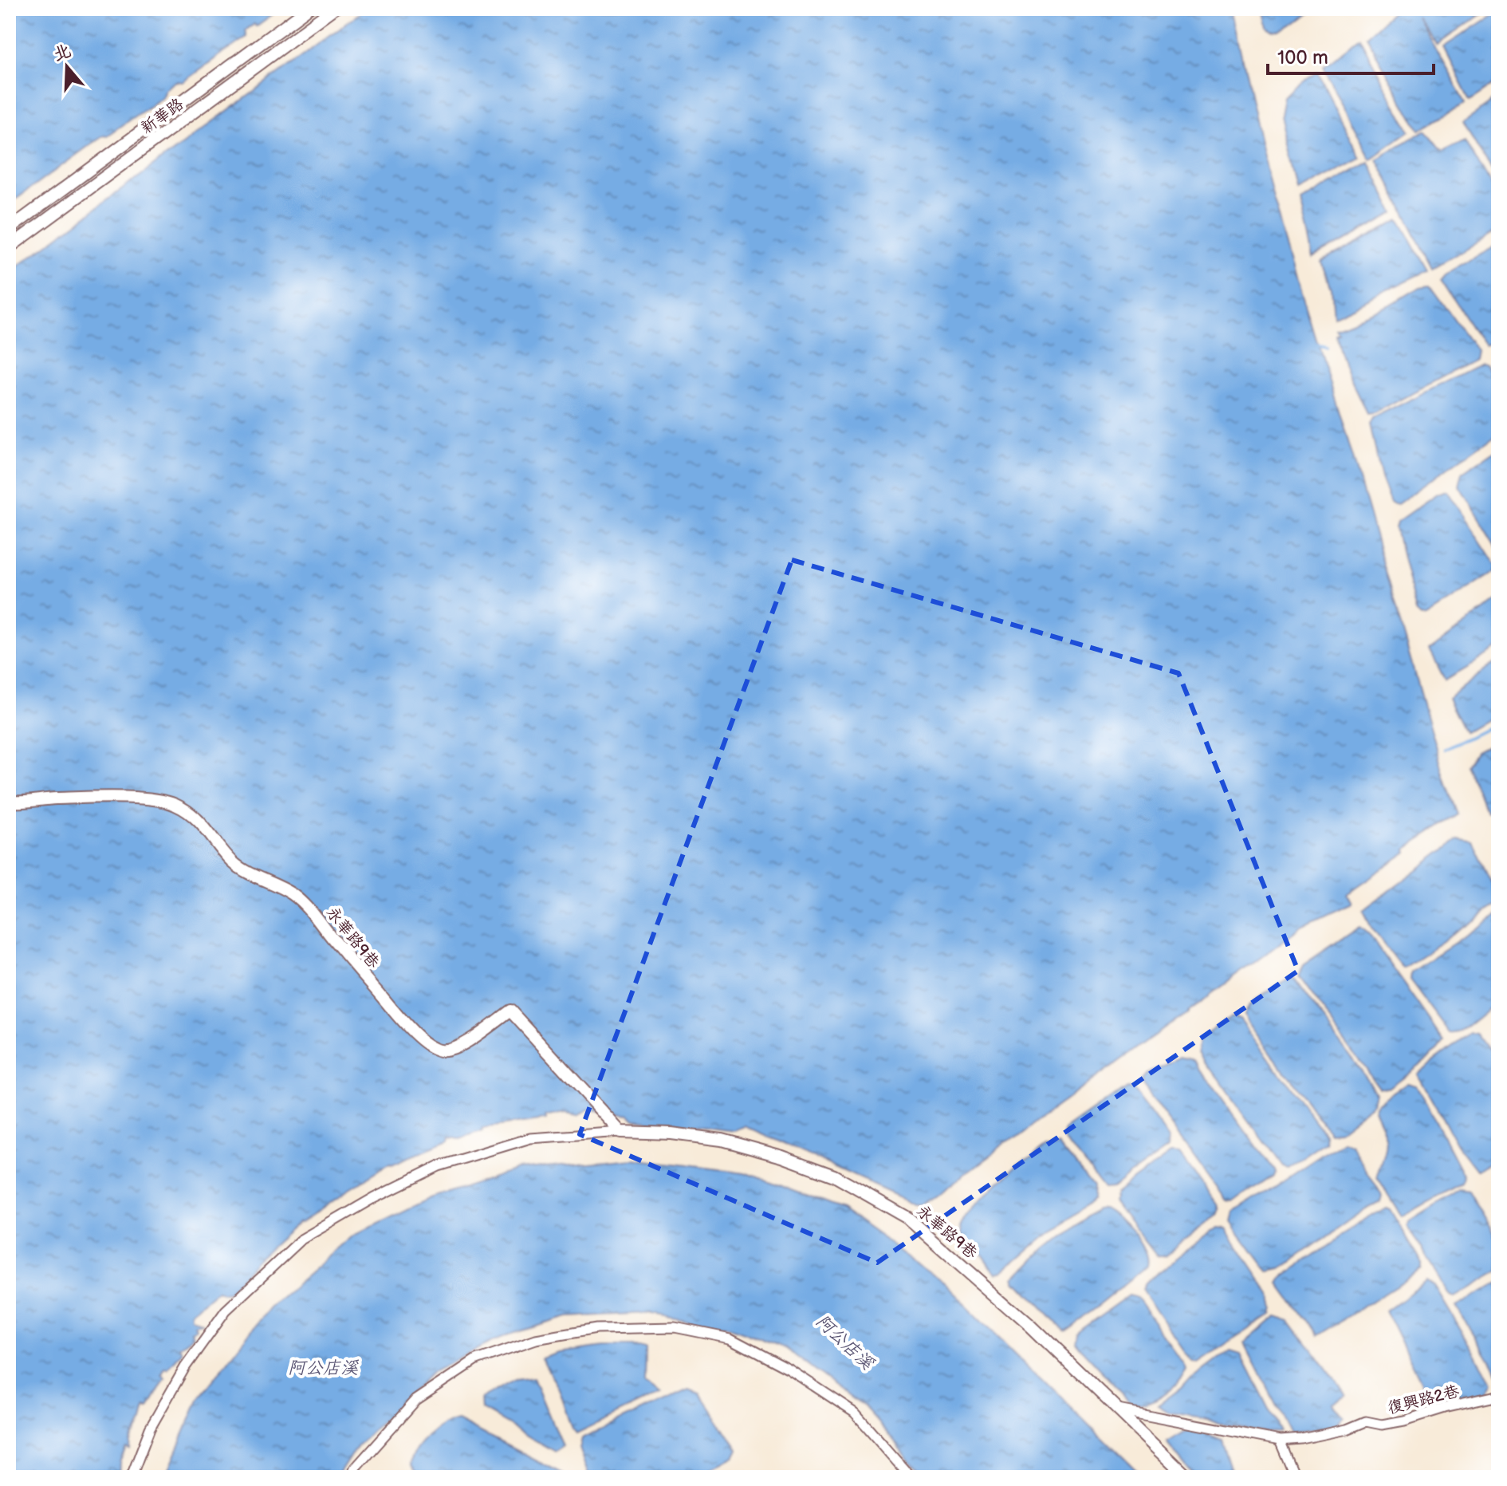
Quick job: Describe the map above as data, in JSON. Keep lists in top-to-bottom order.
{
  "streets": {
    "street": ["新華路", "永華路9巷", "復興路2巷"]
  },
  "crossings": [
    ["永華路9巷", "復興路2巷"]
  ],
  "water": ["阿公店溪"],
  "scale_bar": "100 m",
  "north": "top"
}
